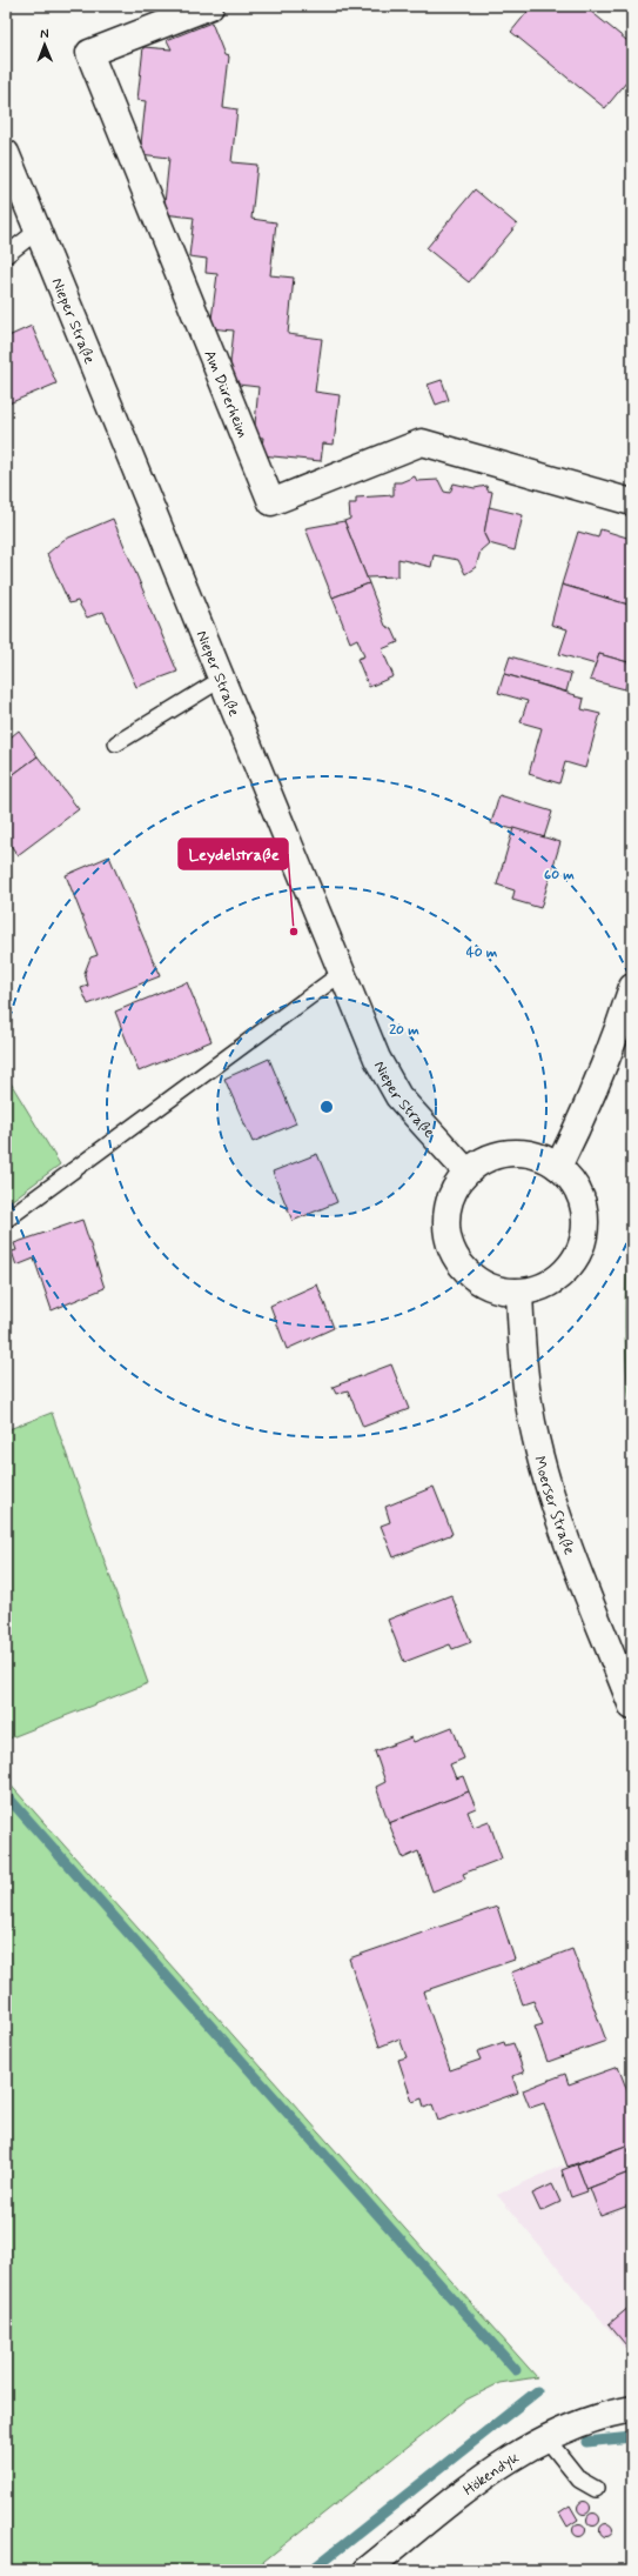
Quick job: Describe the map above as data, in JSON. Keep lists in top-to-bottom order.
{
  "streets": {
    "main road": [
      "Nieper Straße",
      "Am Dürerheim",
      "Moerser Straße",
      "Hökendyk"
    ]
  },
  "crossings": [
    ["Nieper Straße", "Moerser Straße"]
  ],
  "places": ["Leydelstraße"],
  "north": "top",
  "rings": ["60 m", "40 m", "20 m"]
}
